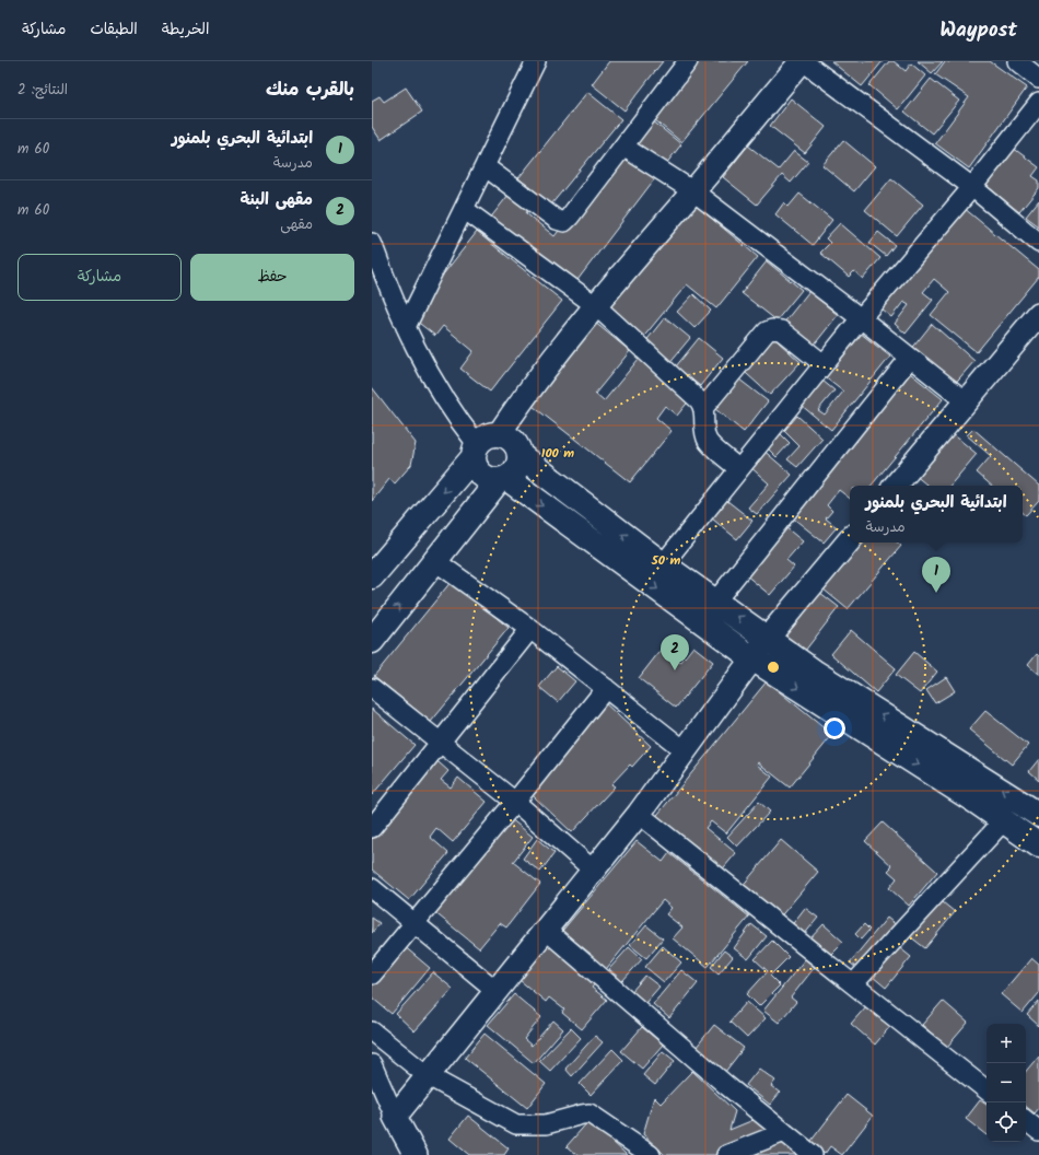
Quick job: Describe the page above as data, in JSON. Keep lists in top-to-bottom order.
{
  "page": {
    "header": "Waypost",
    "nav": ["الخريطة", "الطبقات", "مشاركة"],
    "heading": ["بالقرب منك", "النتائج: 2"],
    "list": [
      {
        "mark": "1",
        "name": "ابتدائية البحري بلمنور",
        "note": "مدرسة",
        "value": "60 m"
      },
      {
        "mark": "2",
        "name": "مقهى البنة",
        "note": "مقهى",
        "value": "60 m"
      }
    ],
    "buttons": ["حفظ", "مشاركة"],
    "popup": ["ابتدائية البحري بلمنور", "مدرسة"],
    "pins": ["1", "2"],
    "map_buttons": ["+", "−"]
  },
  "rings": ["100 m", "50 m"]
}
